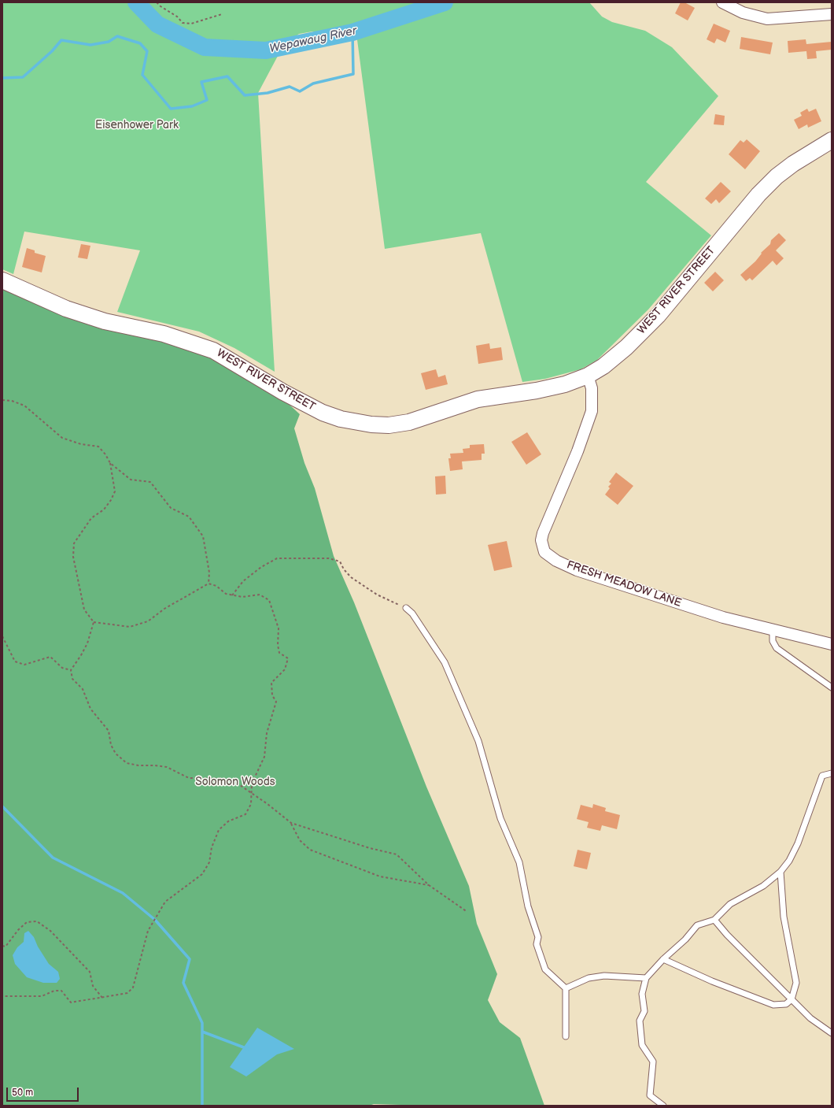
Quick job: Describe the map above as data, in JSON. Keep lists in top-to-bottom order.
{
  "streets": {
    "street": ["WEST RIVER STREET", "FRESH MEADOW LANE"]
  },
  "crossings": [
    ["WEST RIVER STREET", "FRESH MEADOW LANE"]
  ],
  "water": ["Wepawaug River"],
  "parks": ["Eisenhower Park", "Solomon Woods"],
  "scale_bar": "50 m"
}
